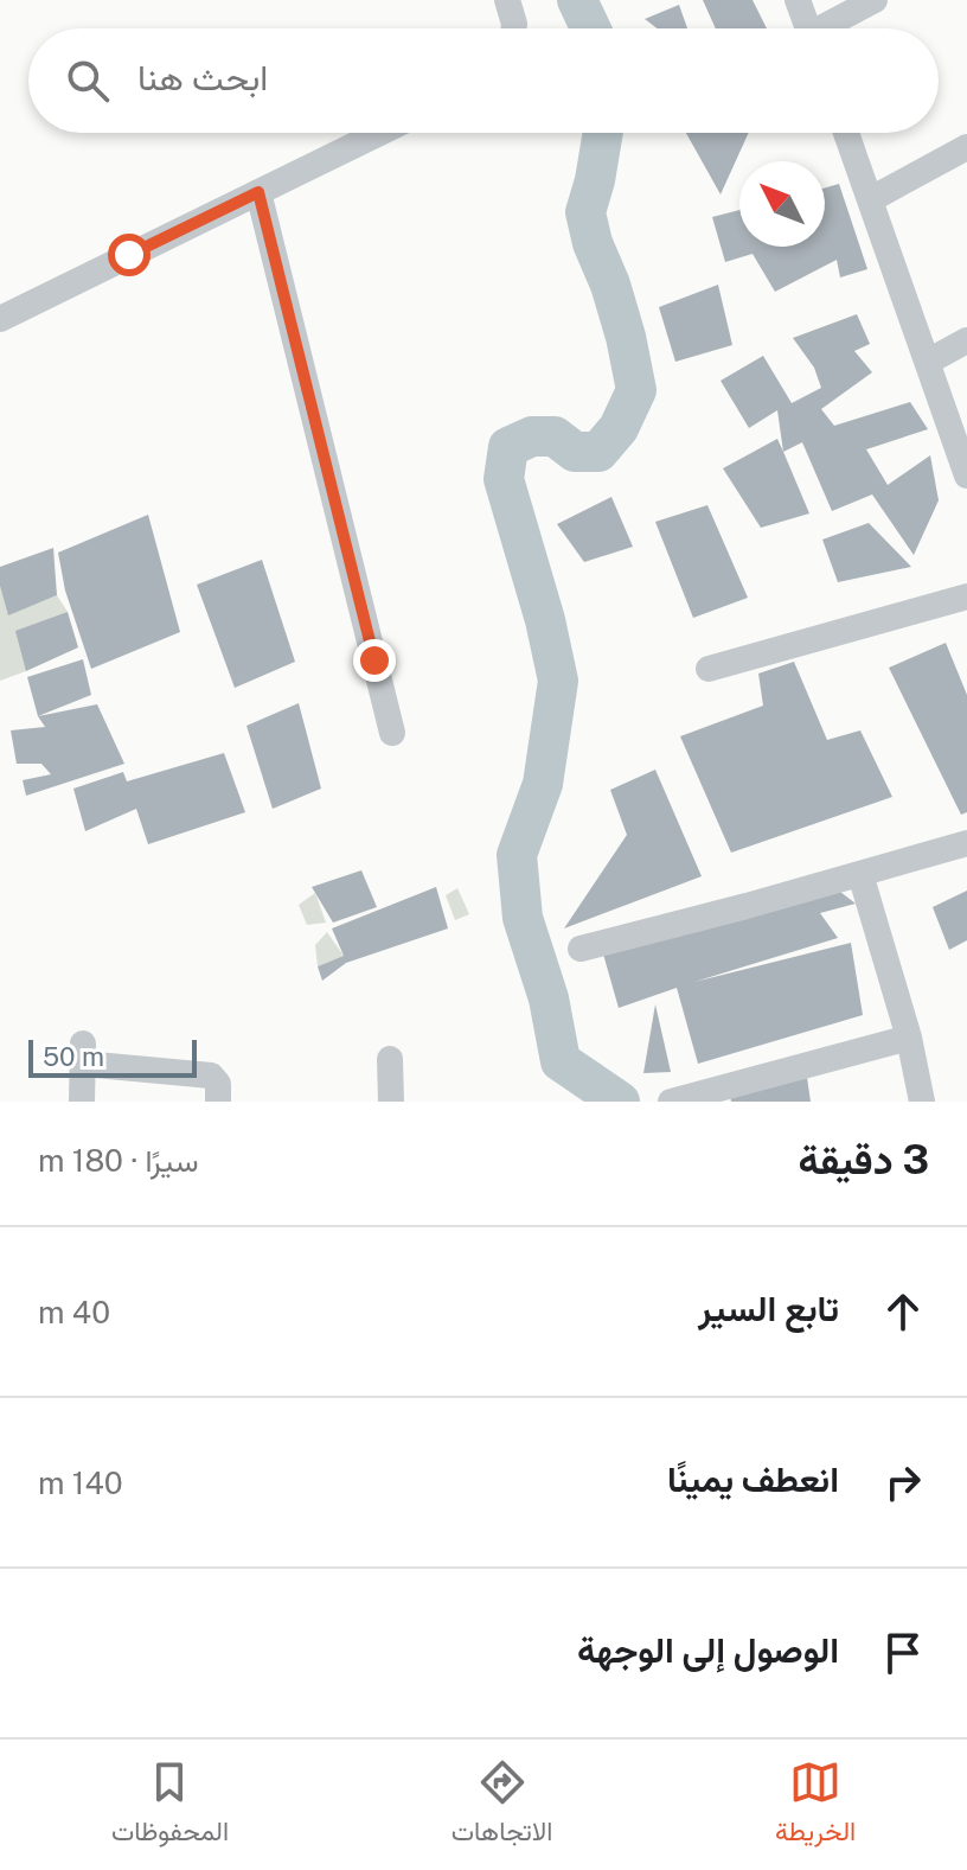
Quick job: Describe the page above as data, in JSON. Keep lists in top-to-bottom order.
{
  "scale_bar": "50 m",
  "north": "top left",
  "page": {
    "search": "ابحث هنا",
    "scale": "50 m",
    "heading": ["3 دقيقة", "سيرًا · 180 m"],
    "list": [
      ["تابع السير", "40 m"],
      ["انعطف يمينًا", "140 m"],
      "الوصول إلى الوجهة"
    ],
    "nav": ["الخريطة", "الاتجاهات", "المحفوظات"]
  }
}
